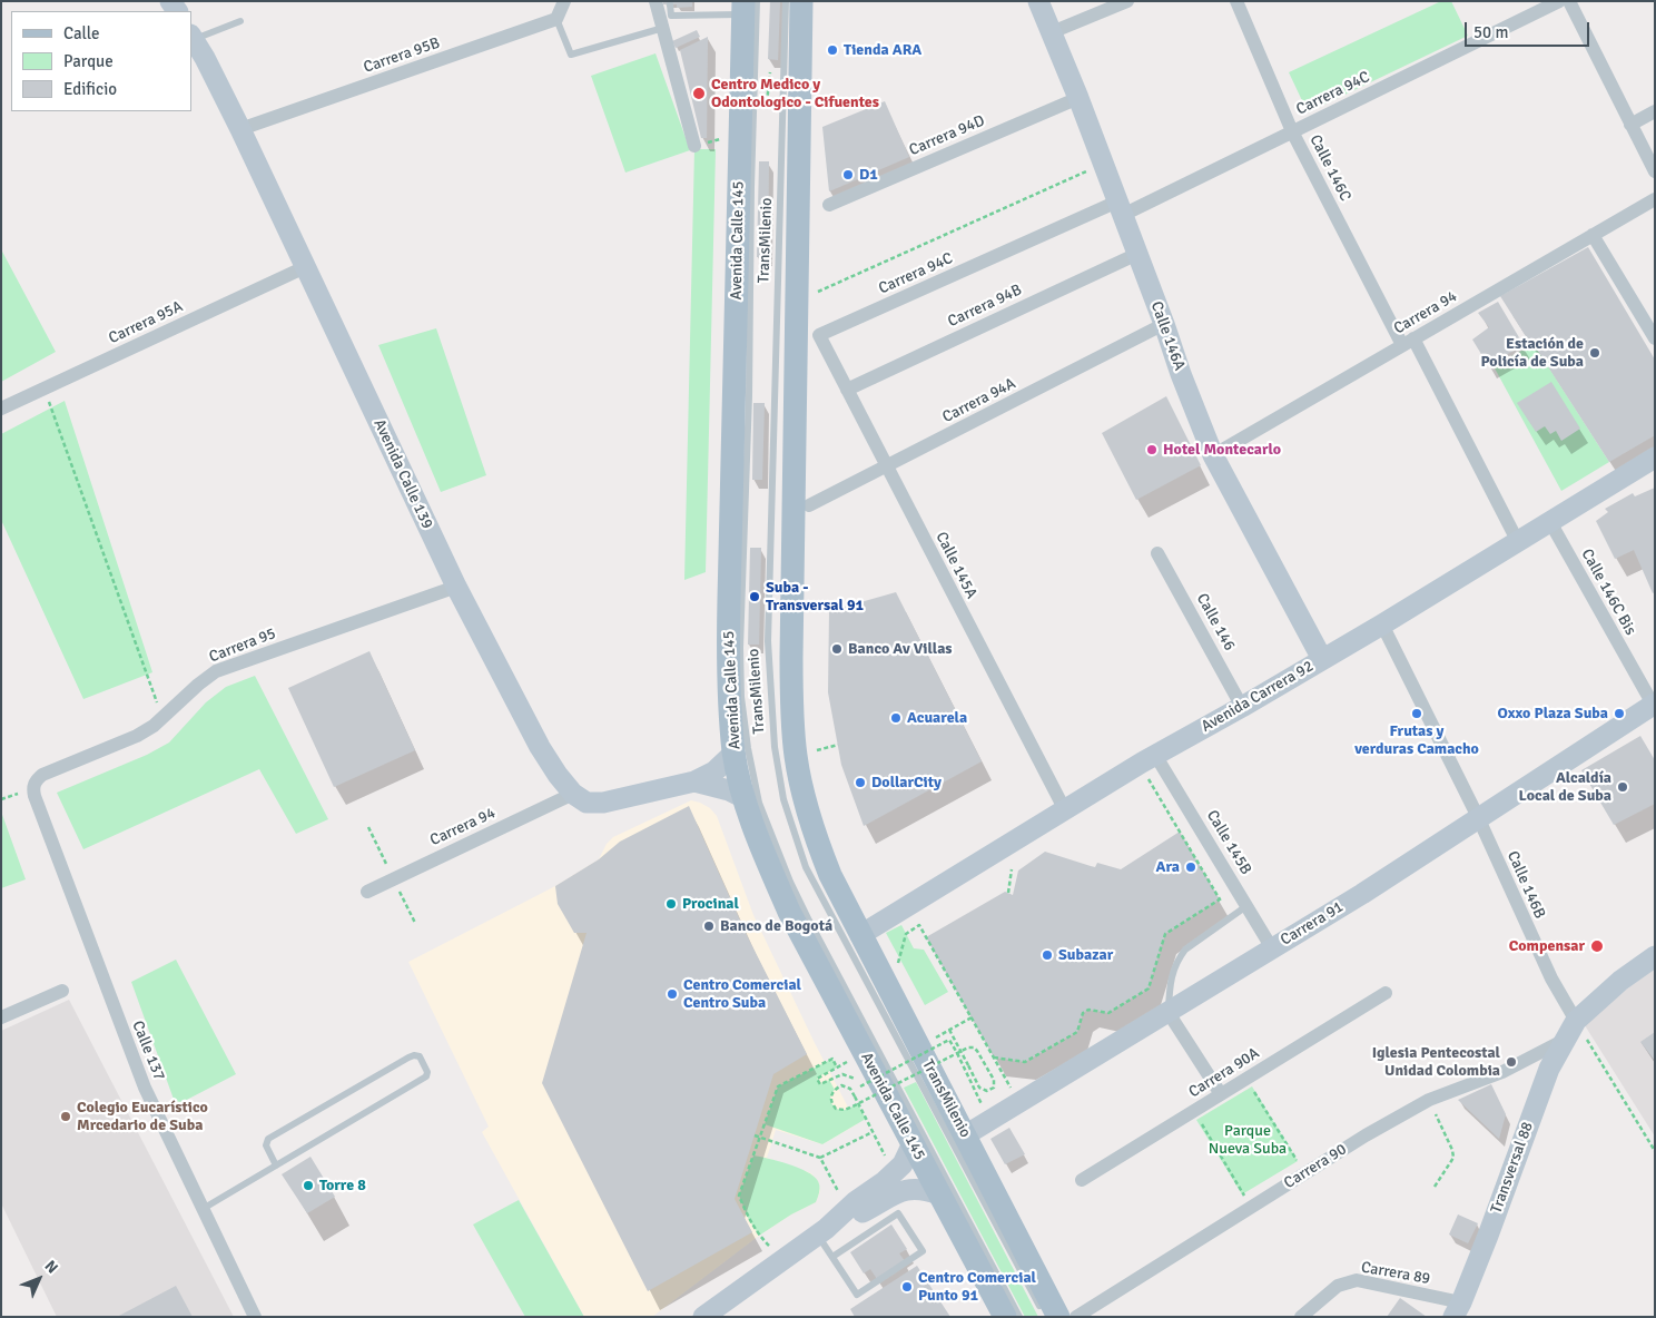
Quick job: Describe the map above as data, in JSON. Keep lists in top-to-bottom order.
{
  "streets": {
    "main road": [
      "Avenida Calle 145",
      "Calle 146A",
      "Avenida Calle 139",
      "Avenida Carrera 92",
      "Carrera 91",
      "Carrera 90",
      "Transversal 88"
    ],
    "street": [
      "Carrera 95B",
      "Carrera 94C",
      "Carrera 94D",
      "Calle 146C",
      "Carrera 94B",
      "Carrera 94",
      "Carrera 95A",
      "Carrera 94A",
      "Calle 145A",
      "Calle 146C Bis",
      "Calle 146",
      "Carrera 95",
      "Calle 145B",
      "Calle 146B",
      "Calle 137",
      "Carrera 90A",
      "Carrera 89"
    ],
    "lane": ["TransMilenio"]
  },
  "crossings": [
    ["Carrera 95B", "Avenida Calle 139"],
    ["Carrera 94C", "Calle 146C"],
    ["Carrera 94C", "Calle 146A"],
    ["Carrera 94C", "Calle 145A"],
    ["Carrera 94D", "Calle 146A"],
    ["Calle 146C", "Carrera 94"],
    ["Calle 146C", "Avenida Carrera 92"],
    ["Avenida Calle 145", "TransMilenio"],
    ["Carrera 94B", "Calle 146A"],
    ["Carrera 94B", "Calle 145A"],
    ["Carrera 94", "Calle 146A"],
    ["Carrera 94", "Avenida Calle 139"],
    ["Carrera 95A", "Avenida Calle 139"],
    ["Calle 146A", "Carrera 94A"],
    ["Calle 146A", "Avenida Carrera 92"],
    ["Carrera 94A", "Calle 145A"],
    ["Avenida Calle 139", "Carrera 95"],
    ["Calle 145A", "Avenida Carrera 92"],
    ["Calle 146C Bis", "Avenida Carrera 92"],
    ["Calle 146C Bis", "Carrera 91"],
    ["Calle 146", "Avenida Carrera 92"],
    ["Carrera 95", "Calle 137"],
    ["Avenida Carrera 92", "Calle 145B"],
    ["Avenida Carrera 92", "Calle 146B"],
    ["Calle 145B", "Carrera 91"],
    ["Calle 146B", "Carrera 91"],
    ["Calle 146B", "Carrera 90"],
    ["Calle 146B", "Transversal 88"],
    ["Carrera 90", "Transversal 88"],
    ["Transversal 88", "Carrera 89"]
  ],
  "parks": ["Parque Nueva Suba"],
  "places": [
    "Tienda ARA",
    "Centro Medico y Odontologico - Cifuentes",
    "D1",
    "Estación de Policía de Suba",
    "Hotel Montecarlo",
    "Suba - Transversal 91",
    "Banco Av Villas",
    "Frutas y verduras Camacho",
    "Oxxo Plaza Suba",
    "Acuarela",
    "DollarCity",
    "Alcaldía Local de Suba",
    "Ara",
    "Procinal",
    "Banco de Bogotá",
    "Compensar",
    "Subazar",
    "Centro Comercial Centro Suba",
    "Iglesia Pentecostal Unidad Colombia",
    "Colegio Eucarístico Mrcedario de Suba",
    "Torre 8",
    "Centro Comercial Punto 91"
  ],
  "legend": ["Calle", "Parque", "Edificio"],
  "scale_bar": "50 m",
  "north": "top right"
}
